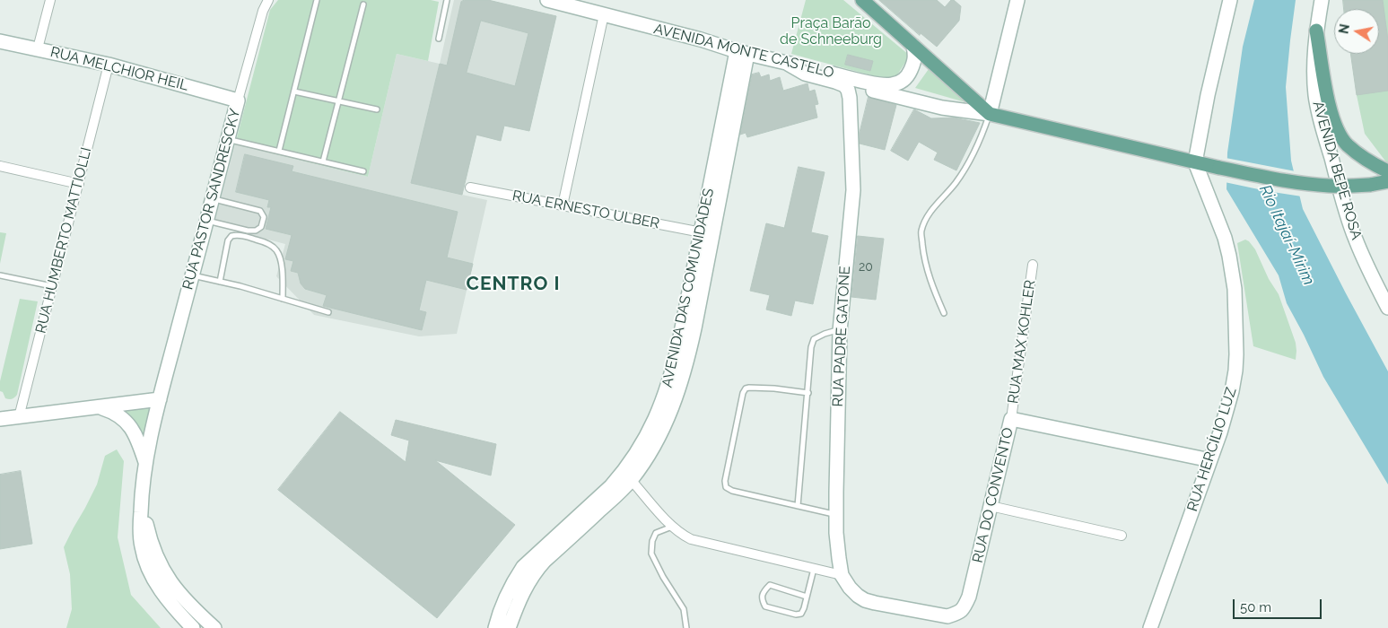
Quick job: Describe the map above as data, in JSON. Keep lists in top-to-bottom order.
{
  "streets": {
    "main road": [
      "AVENIDA MONTE CASTELO",
      "RUA MELCHIOR HEIL",
      "AVENIDA BEPE ROSA",
      "RUA PASTOR SANDRESCKY",
      "AVENIDA DAS COMUNIDADES",
      "RUA PADRE GATONE",
      "RUA HERCÍLIO LUZ",
      "RUA DO CONVENTO"
    ],
    "street": ["RUA ERNESTO ULBER", "RUA HUMBERTO MATTIOLLI", "RUA MAX KOHLER"]
  },
  "crossings": [
    ["AVENIDA MONTE CASTELO", "AVENIDA DAS COMUNIDADES"],
    ["RUA MELCHIOR HEIL", "RUA PASTOR SANDRESCKY"],
    ["RUA MELCHIOR HEIL", "RUA HUMBERTO MATTIOLLI"],
    ["RUA ERNESTO ULBER", "AVENIDA DAS COMUNIDADES"],
    ["RUA PADRE GATONE", "RUA DO CONVENTO"],
    ["RUA MAX KOHLER", "RUA DO CONVENTO"],
    ["RUA HERCÍLIO LUZ", "RUA DO CONVENTO"]
  ],
  "districts": ["CENTRO I"],
  "water": ["Rio Itajaí-Mirim"],
  "parks": ["Praça Barão de Schneeburg"],
  "house_numbers": ["20"],
  "scale_bar": "50 m",
  "north": "left"
}
